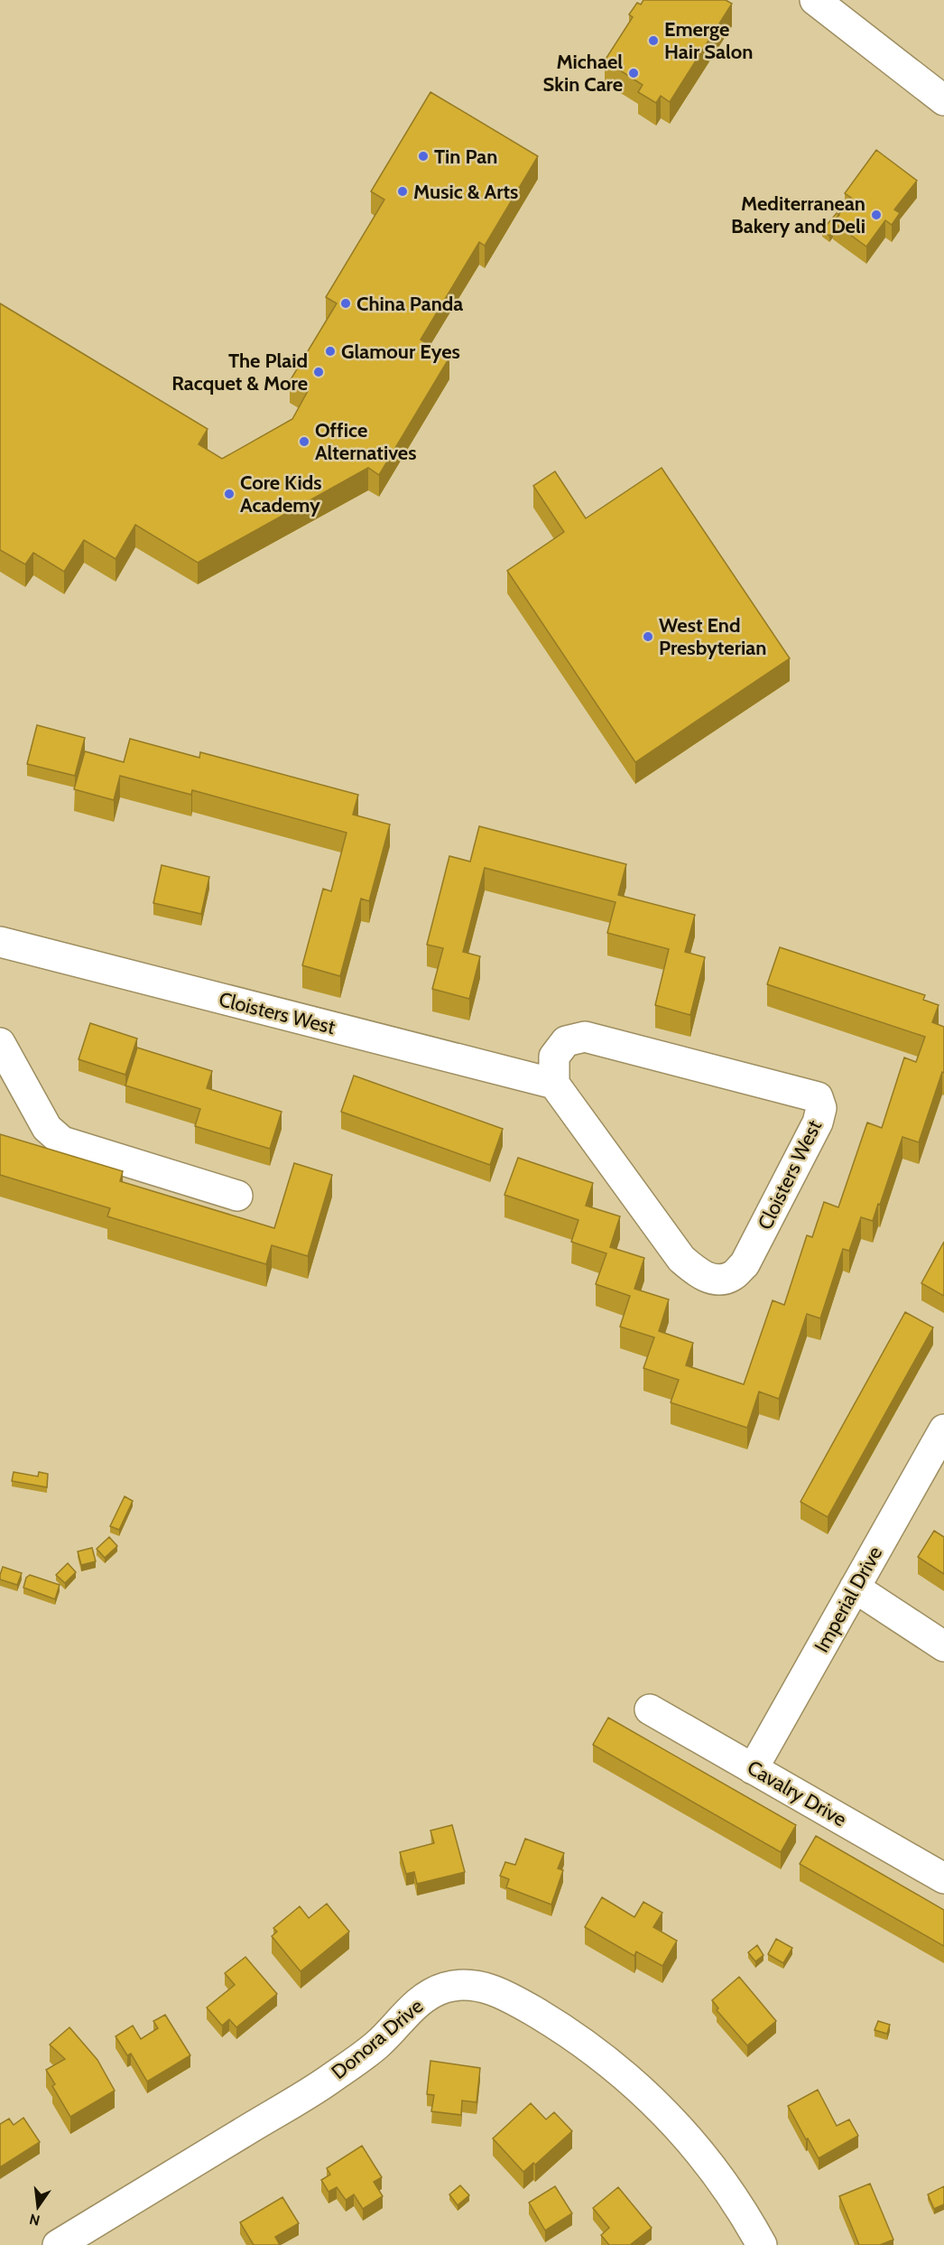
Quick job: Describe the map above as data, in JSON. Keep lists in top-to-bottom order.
{
  "streets": {
    "street": [
      "Cloisters West",
      "Imperial Drive",
      "Cavalry Drive",
      "Donora Drive"
    ]
  },
  "crossings": [
    ["Imperial Drive", "Cavalry Drive"]
  ],
  "places": [
    "Emerge Hair Salon",
    "Michael Skin Care",
    "Tin Pan",
    "Music & Arts",
    "Mediterranean Bakery and Deli",
    "China Panda",
    "Glamour Eyes",
    "The Plaid Racquet & More",
    "Office Alternatives",
    "Core Kids Academy",
    "West End Presbyterian"
  ],
  "north": "bottom"
}
